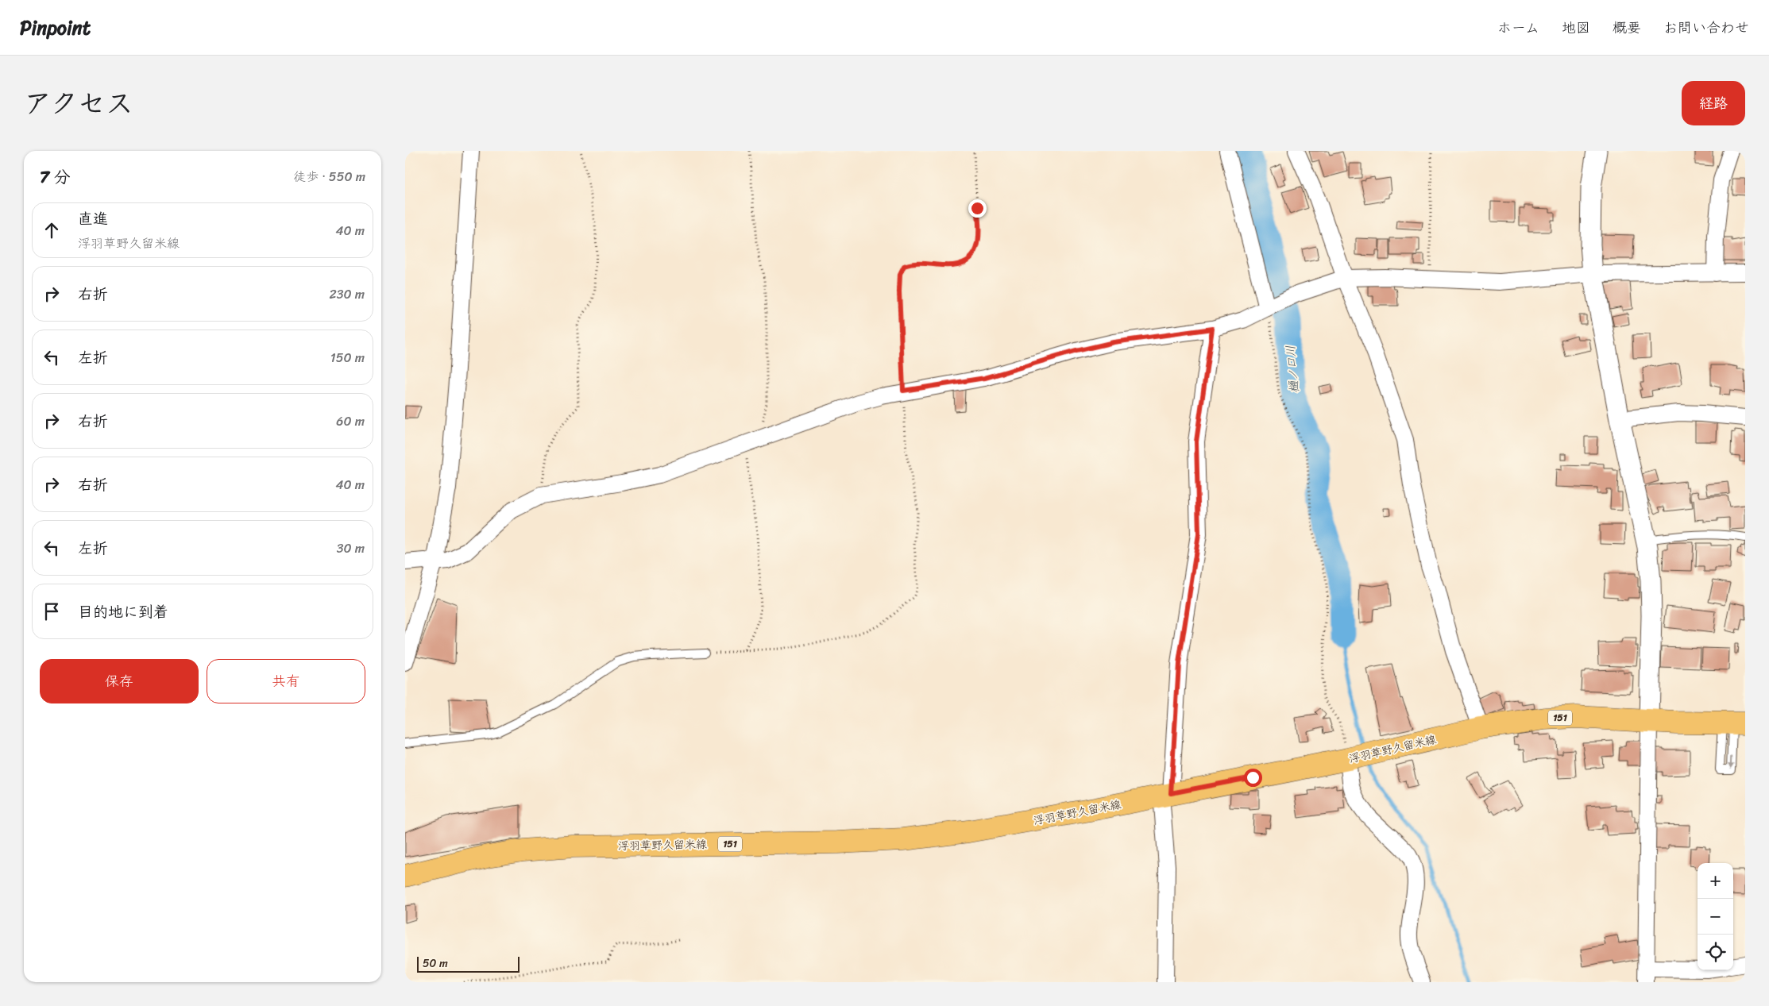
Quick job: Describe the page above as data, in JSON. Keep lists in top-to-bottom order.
{
  "streets": {
    "main road": ["151", "浮羽草野久留米線"]
  },
  "water": ["樋ノ口川"],
  "scale_bar": "50 m",
  "page": {
    "header": "Pinpoint",
    "nav": [
      "ホーム",
      "地図",
      "概要",
      "お問い合わせ"
    ],
    "title": "アクセス",
    "buttons": [
      "経路",
      ["保存", "共有"]
    ],
    "heading": ["7 分", "徒歩 · 550 m"],
    "list": [
      ["直進", "浮羽草野久留米線", "40 m"],
      ["右折", "230 m"],
      ["左折", "150 m"],
      ["右折", "60 m"],
      ["右折", "40 m"],
      ["左折", "30 m"],
      "目的地に到着"
    ],
    "map_buttons": ["+", "−"],
    "scale": "50 m"
  }
}
